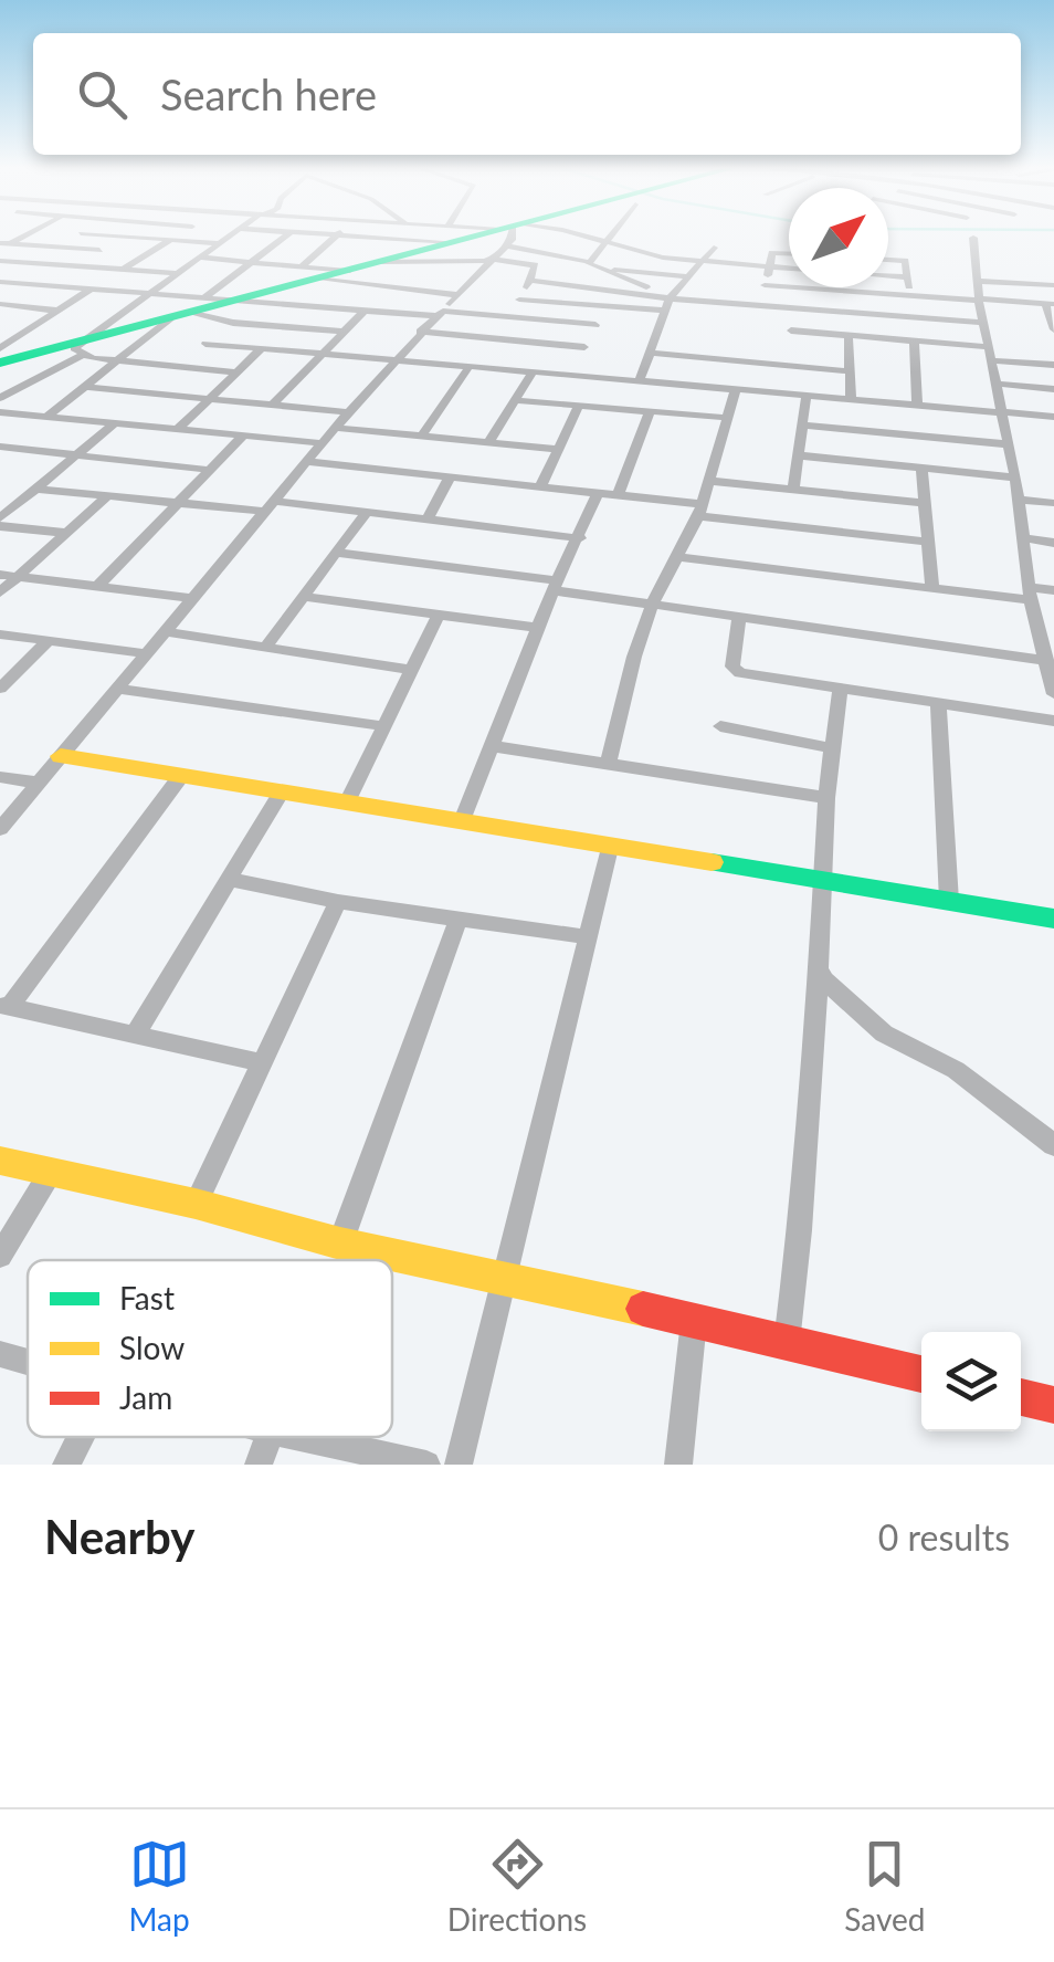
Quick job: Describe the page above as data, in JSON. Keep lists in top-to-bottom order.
{
  "legend": ["Fast", "Slow", "Jam"],
  "north": "top right",
  "page": {
    "search": "Search here",
    "heading": ["Nearby", "0 results"],
    "nav": ["Map", "Directions", "Saved"]
  }
}
